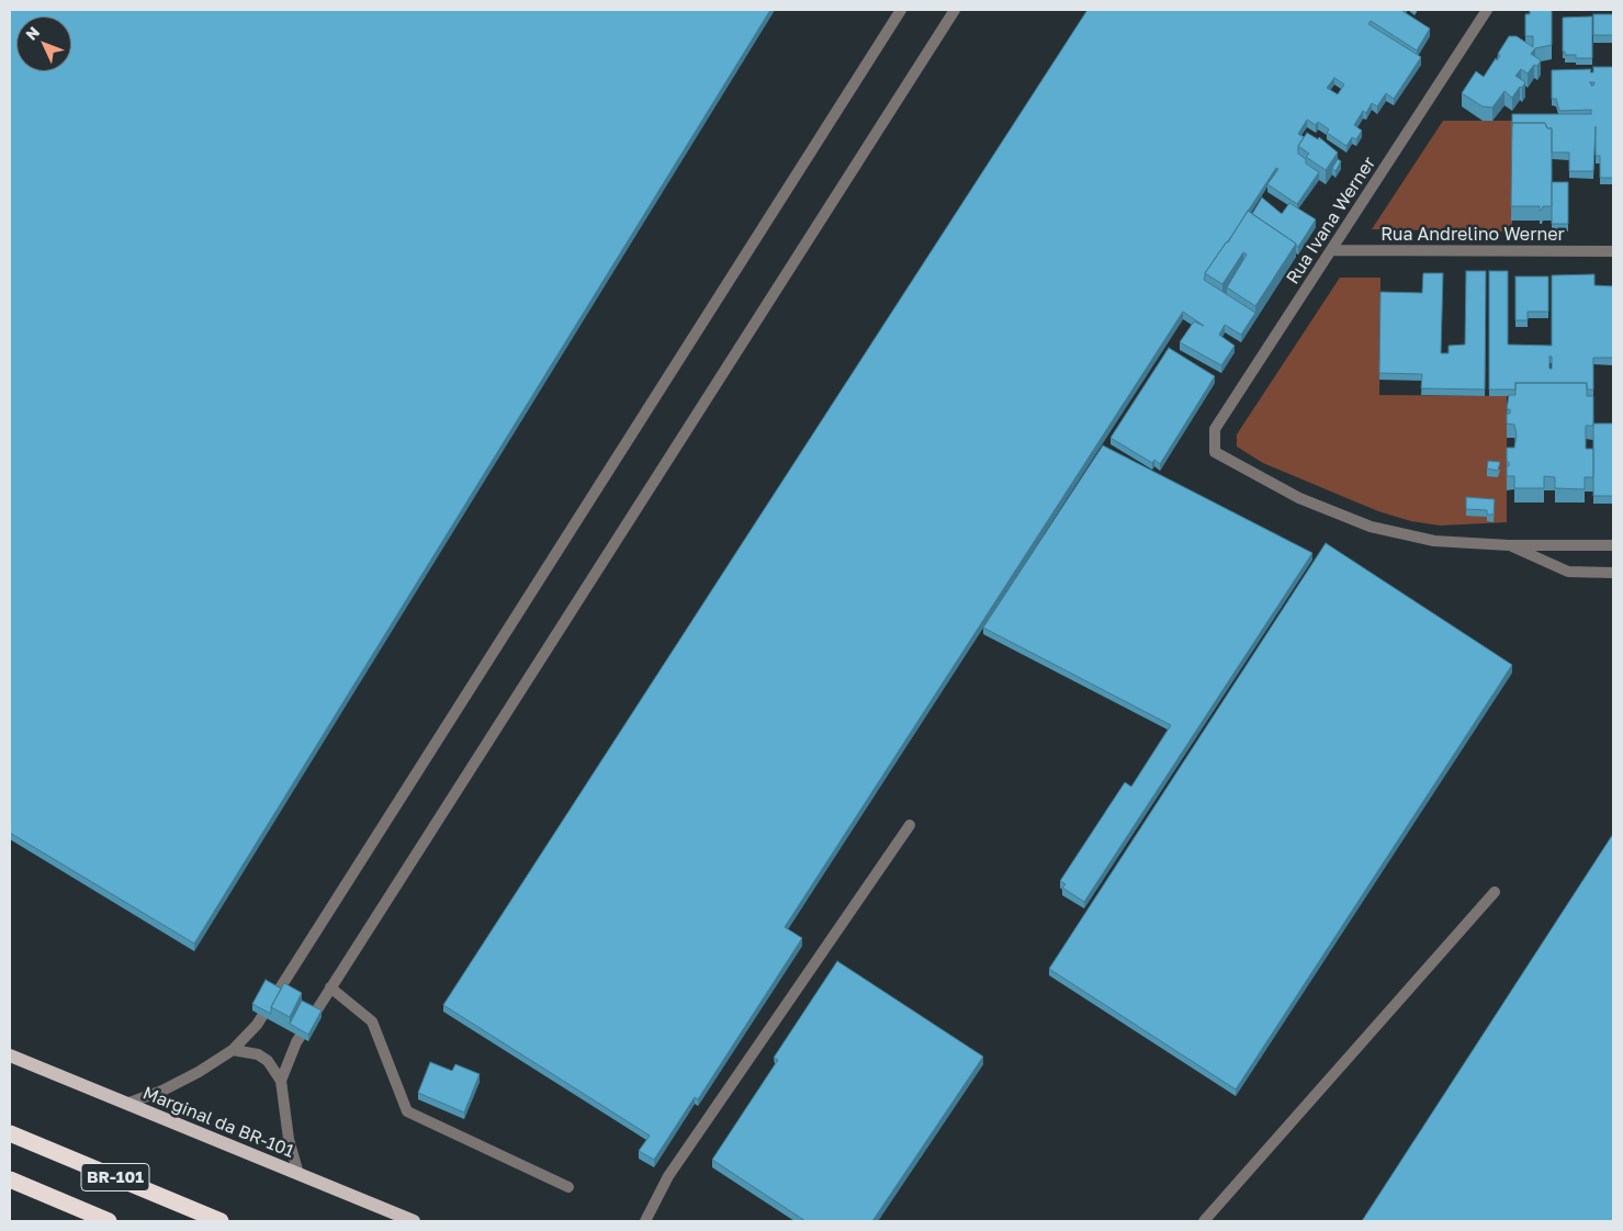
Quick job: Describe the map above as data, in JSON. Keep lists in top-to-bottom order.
{
  "streets": {
    "highway": ["BR-101"],
    "main road": ["Marginal da BR-101"],
    "street": ["Rua Ivana Werner", "Rua Andrelino Werner"]
  },
  "crossings": [
    ["Rua Ivana Werner", "Rua Andrelino Werner"]
  ],
  "north": "top left"
}
